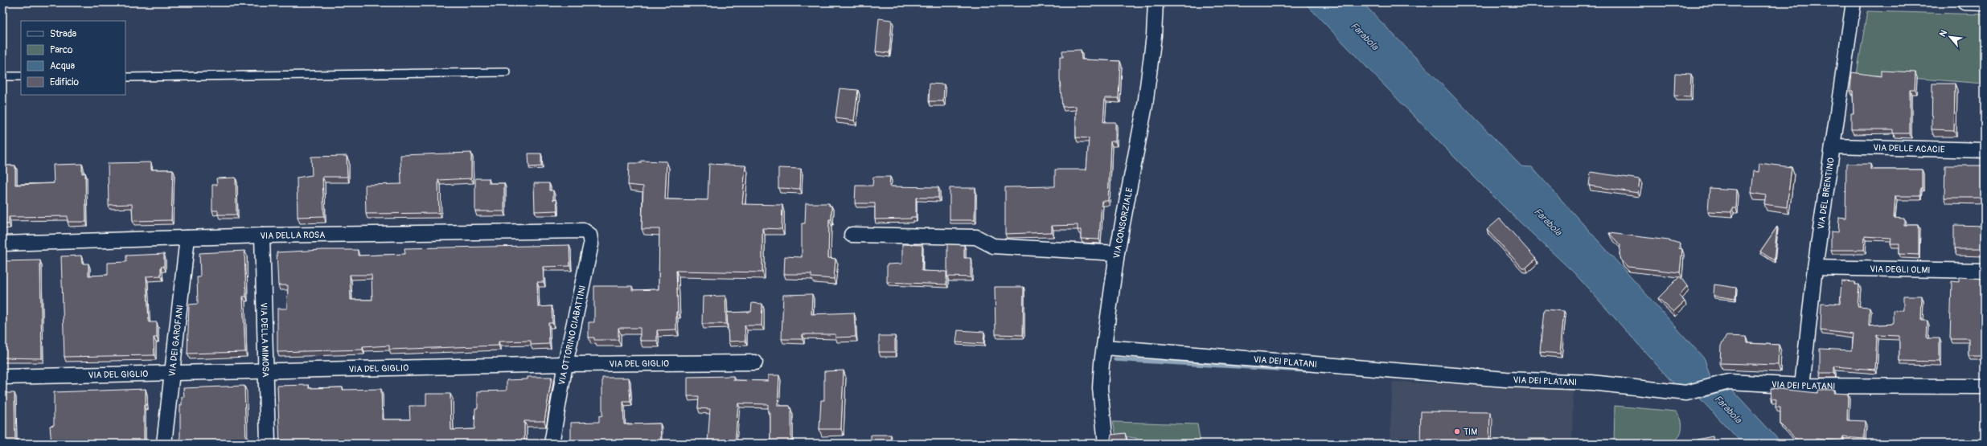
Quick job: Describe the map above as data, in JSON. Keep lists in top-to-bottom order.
{
  "streets": {
    "street": [
      "VIA DELLE ACACIE",
      "VIA DEL BRENTINO",
      "VIA CONSORZIALE",
      "VIA DELLA ROSA",
      "VIA DEGLI OLMI",
      "VIA OTTORINO CIABATTINI",
      "VIA DELLA MIMOSA",
      "VIA DEI GAROFANI",
      "VIA DEI PLATANI",
      "VIA DEL GIGLIO"
    ]
  },
  "crossings": [
    ["VIA DELLE ACACIE", "VIA DEL BRENTINO"],
    ["VIA DEL BRENTINO", "VIA DEGLI OLMI"],
    ["VIA DEL BRENTINO", "VIA DEI PLATANI"],
    ["VIA CONSORZIALE", "VIA DEI PLATANI"],
    ["VIA DELLA ROSA", "VIA OTTORINO CIABATTINI"],
    ["VIA DELLA ROSA", "VIA DELLA MIMOSA"],
    ["VIA DELLA ROSA", "VIA DEI GAROFANI"],
    ["VIA OTTORINO CIABATTINI", "VIA DEL GIGLIO"],
    ["VIA DELLA MIMOSA", "VIA DEL GIGLIO"],
    ["VIA DEI GAROFANI", "VIA DEL GIGLIO"]
  ],
  "water": ["Farabola"],
  "places": ["TIM"],
  "legend": [
    "Strada",
    "Parco",
    "Acqua",
    "Edificio"
  ],
  "north": "top left"
}
